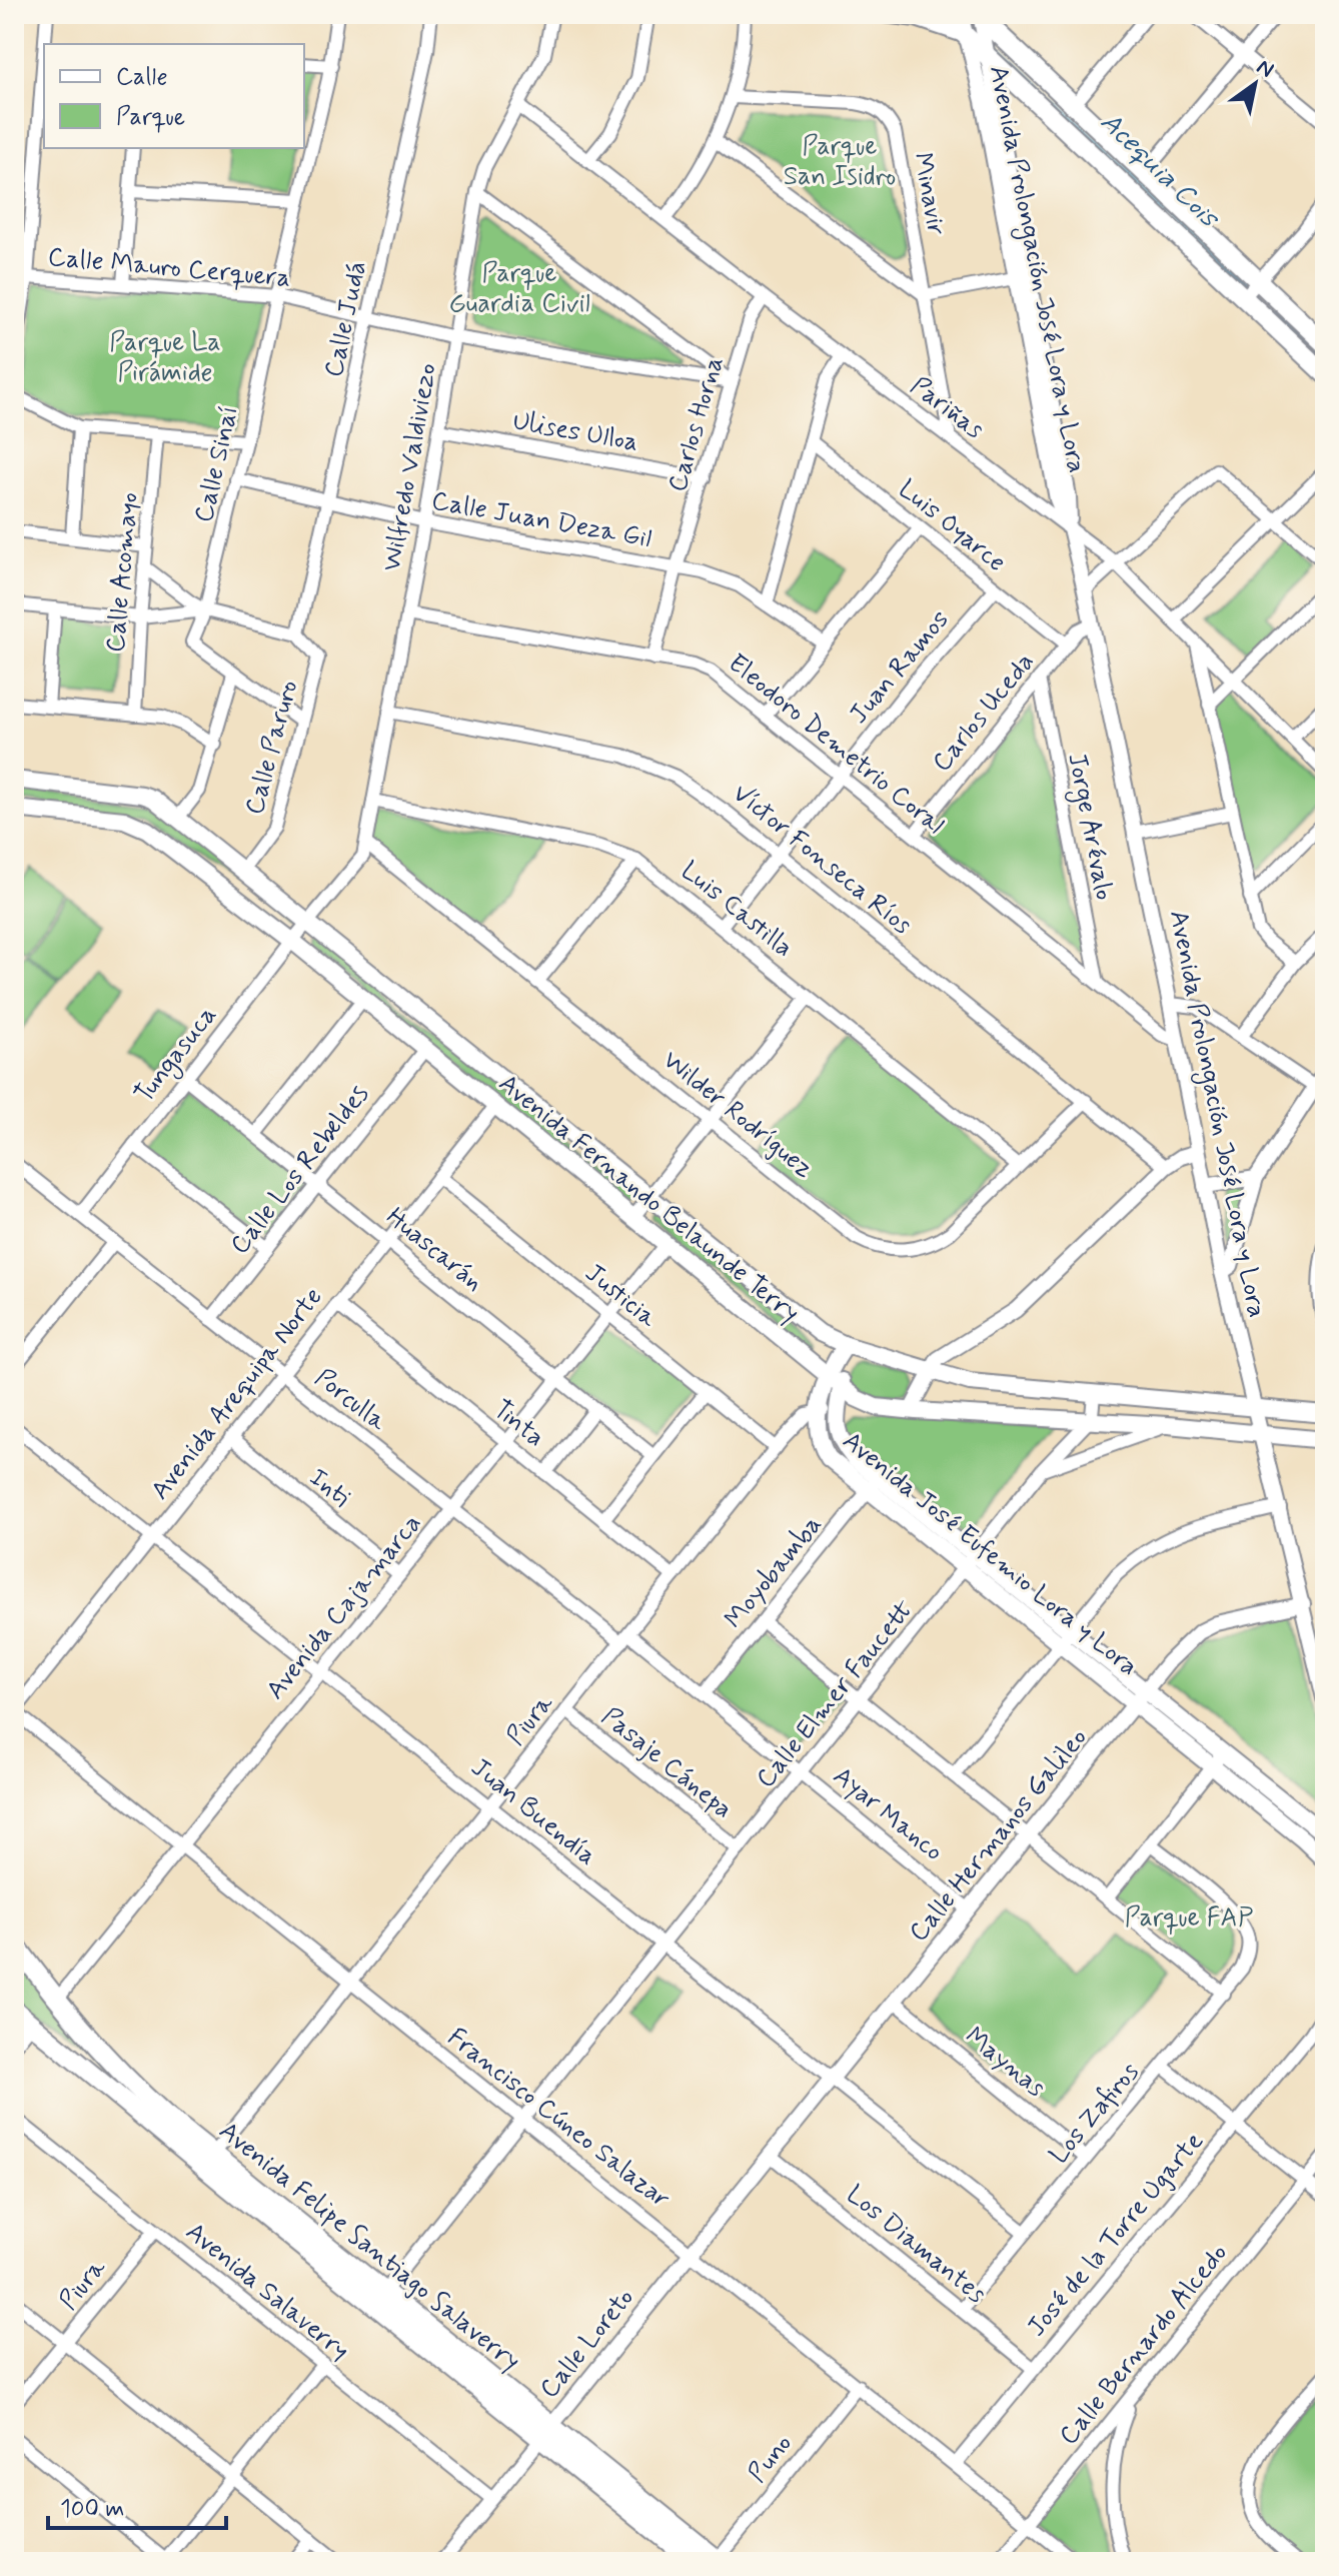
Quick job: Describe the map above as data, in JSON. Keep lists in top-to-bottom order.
{
  "streets": {
    "main road": ["Avenida Fernando Belaunde Terry", "Avenida José Eufemio Lora y Lora", "Avenida Felipe Santiago Salaverry"],
    "street": [
      "Minavir",
      "Calle Mauro Cerquera",
      "Avenida Prolongación José Lora y Lora",
      "Calle Judá",
      "Pariñas",
      "Carlos Horna",
      "Ulises Ulloa",
      "Calle Sinaí",
      "Wilfredo Valdiviezo",
      "Calle Juan Deza Gil",
      "Luis Oyarce",
      "Calle Acomayo",
      "Juan Ramos",
      "Carlos Uceda",
      "Eleodoro Demetrio Coral",
      "Calle Paruro",
      "Jorge Arévalo",
      "Víctor Fonseca Ríos",
      "Luis Castilla",
      "Tungasuca",
      "Wilder Rodríguez",
      "Calle Los Rebeldes",
      "Huascarán",
      "Justicia",
      "Avenida Arequipa Norte",
      "Porculla",
      "Tinta",
      "Inti",
      "Moyobamba",
      "Avenida Cajamarca",
      "Calle Elmer Faucett",
      "Piura",
      "Pasaje Cánepa",
      "Juan Buendía",
      "Ayar Manco",
      "Calle Hermanos Galileo",
      "Maynas",
      "Los Zafiros",
      "Francisco Cúneo Salazar",
      "José de la Torre Ugarte",
      "Los Diamantes",
      "Avenida Salaverry",
      "Calle Loreto",
      "Calle Bernardo Alcedo",
      "Puno"
    ]
  },
  "crossings": [
    ["Minavir", "Pariñas"],
    ["Calle Mauro Cerquera", "Calle Judá"],
    ["Calle Mauro Cerquera", "Carlos Horna"],
    ["Calle Mauro Cerquera", "Calle Sinaí"],
    ["Calle Mauro Cerquera", "Wilfredo Valdiviezo"],
    ["Avenida Prolongación José Lora y Lora", "Pariñas"],
    ["Avenida Prolongación José Lora y Lora", "Carlos Uceda"],
    ["Avenida Prolongación José Lora y Lora", "Eleodoro Demetrio Coral"],
    ["Avenida Prolongación José Lora y Lora", "Avenida Fernando Belaunde Terry"],
    ["Avenida Prolongación José Lora y Lora", "Calle Hermanos Galileo"],
    ["Calle Judá", "Calle Juan Deza Gil"],
    ["Calle Judá", "Calle Paruro"],
    ["Pariñas", "Carlos Horna"],
    ["Pariñas", "Wilfredo Valdiviezo"],
    ["Carlos Horna", "Ulises Ulloa"],
    ["Carlos Horna", "Calle Juan Deza Gil"],
    ["Carlos Horna", "Eleodoro Demetrio Coral"],
    ["Ulises Ulloa", "Wilfredo Valdiviezo"],
    ["Calle Sinaí", "Calle Juan Deza Gil"],
    ["Wilfredo Valdiviezo", "Calle Juan Deza Gil"],
    ["Wilfredo Valdiviezo", "Eleodoro Demetrio Coral"],
    ["Wilfredo Valdiviezo", "Víctor Fonseca Ríos"],
    ["Wilfredo Valdiviezo", "Luis Castilla"],
    ["Wilfredo Valdiviezo", "Tungasuca"],
    ["Wilfredo Valdiviezo", "Wilder Rodríguez"],
    ["Wilfredo Valdiviezo", "Avenida Fernando Belaunde Terry"],
    ["Luis Oyarce", "Juan Ramos"],
    ["Luis Oyarce", "Carlos Uceda"],
    ["Juan Ramos", "Eleodoro Demetrio Coral"],
    ["Juan Ramos", "Víctor Fonseca Ríos"],
    ["Juan Ramos", "Luis Castilla"],
    ["Carlos Uceda", "Eleodoro Demetrio Coral"],
    ["Carlos Uceda", "Jorge Arévalo"],
    ["Eleodoro Demetrio Coral", "Jorge Arévalo"],
    ["Calle Paruro", "Avenida Fernando Belaunde Terry"],
    ["Víctor Fonseca Ríos", "Wilder Rodríguez"],
    ["Luis Castilla", "Wilder Rodríguez"],
    ["Tungasuca", "Avenida Fernando Belaunde Terry"],
    ["Tungasuca", "Huascarán"],
    ["Tungasuca", "Porculla"],
    ["Calle Los Rebeldes", "Avenida Fernando Belaunde Terry"],
    ["Calle Los Rebeldes", "Huascarán"],
    ["Calle Los Rebeldes", "Porculla"],
    ["Avenida Fernando Belaunde Terry", "Avenida Arequipa Norte"],
    ["Avenida Fernando Belaunde Terry", "Avenida José Eufemio Lora y Lora"],
    ["Avenida Fernando Belaunde Terry", "Avenida Cajamarca"],
    ["Avenida Fernando Belaunde Terry", "Calle Elmer Faucett"],
    ["Huascarán", "Avenida Arequipa Norte"],
    ["Huascarán", "Avenida Cajamarca"],
    ["Justicia", "Avenida Arequipa Norte"],
    ["Justicia", "Avenida Cajamarca"],
    ["Justicia", "Piura"],
    ["Avenida Arequipa Norte", "Porculla"],
    ["Avenida Arequipa Norte", "Tinta"],
    ["Avenida Arequipa Norte", "Inti"],
    ["Avenida Arequipa Norte", "Juan Buendía"],
    ["Avenida Arequipa Norte", "Francisco Cúneo Salazar"],
    ["Porculla", "Avenida Cajamarca"],
    ["Porculla", "Piura"],
    ["Porculla", "Ayar Manco"],
    ["Tinta", "Avenida Cajamarca"],
    ["Tinta", "Piura"],
    ["Inti", "Avenida Cajamarca"],
    ["Avenida José Eufemio Lora y Lora", "Moyobamba"],
    ["Avenida José Eufemio Lora y Lora", "Calle Elmer Faucett"],
    ["Avenida José Eufemio Lora y Lora", "Piura"],
    ["Avenida José Eufemio Lora y Lora", "Calle Hermanos Galileo"],
    ["Moyobamba", "Ayar Manco"],
    ["Avenida Cajamarca", "Juan Buendía"],
    ["Avenida Cajamarca", "Francisco Cúneo Salazar"],
    ["Avenida Cajamarca", "Avenida Felipe Santiago Salaverry"],
    ["Calle Elmer Faucett", "Pasaje Cánepa"],
    ["Calle Elmer Faucett", "Juan Buendía"],
    ["Calle Elmer Faucett", "Ayar Manco"],
    ["Calle Elmer Faucett", "Francisco Cúneo Salazar"],
    ["Calle Elmer Faucett", "Avenida Felipe Santiago Salaverry"],
    ["Piura", "Pasaje Cánepa"],
    ["Piura", "Juan Buendía"],
    ["Piura", "Ayar Manco"],
    ["Piura", "Francisco Cúneo Salazar"],
    ["Piura", "Avenida Felipe Santiago Salaverry"],
    ["Piura", "Avenida Salaverry"],
    ["Juan Buendía", "Calle Hermanos Galileo"],
    ["Juan Buendía", "Los Zafiros"],
    ["Ayar Manco", "Calle Hermanos Galileo"],
    ["Calle Hermanos Galileo", "Maynas"],
    ["Calle Hermanos Galileo", "Los Diamantes"],
    ["Calle Hermanos Galileo", "Calle Loreto"],
    ["Maynas", "Los Zafiros"],
    ["Los Zafiros", "Los Diamantes"],
    ["Francisco Cúneo Salazar", "José de la Torre Ugarte"],
    ["Francisco Cúneo Salazar", "Calle Loreto"],
    ["Francisco Cúneo Salazar", "Calle Bernardo Alcedo"],
    ["Francisco Cúneo Salazar", "Puno"],
    ["José de la Torre Ugarte", "Los Diamantes"],
    ["Los Diamantes", "Calle Loreto"],
    ["Avenida Felipe Santiago Salaverry", "Calle Loreto"],
    ["Avenida Felipe Santiago Salaverry", "Puno"],
    ["Avenida Salaverry", "Calle Loreto"]
  ],
  "water": ["Acequia Cois"],
  "parks": [
    "Parque San Isidro",
    "Parque Guardia Civil",
    "Parque La Pirámide",
    "Parque FAP"
  ],
  "legend": ["Calle", "Parque"],
  "scale_bar": "100 m",
  "north": "top right"
}
